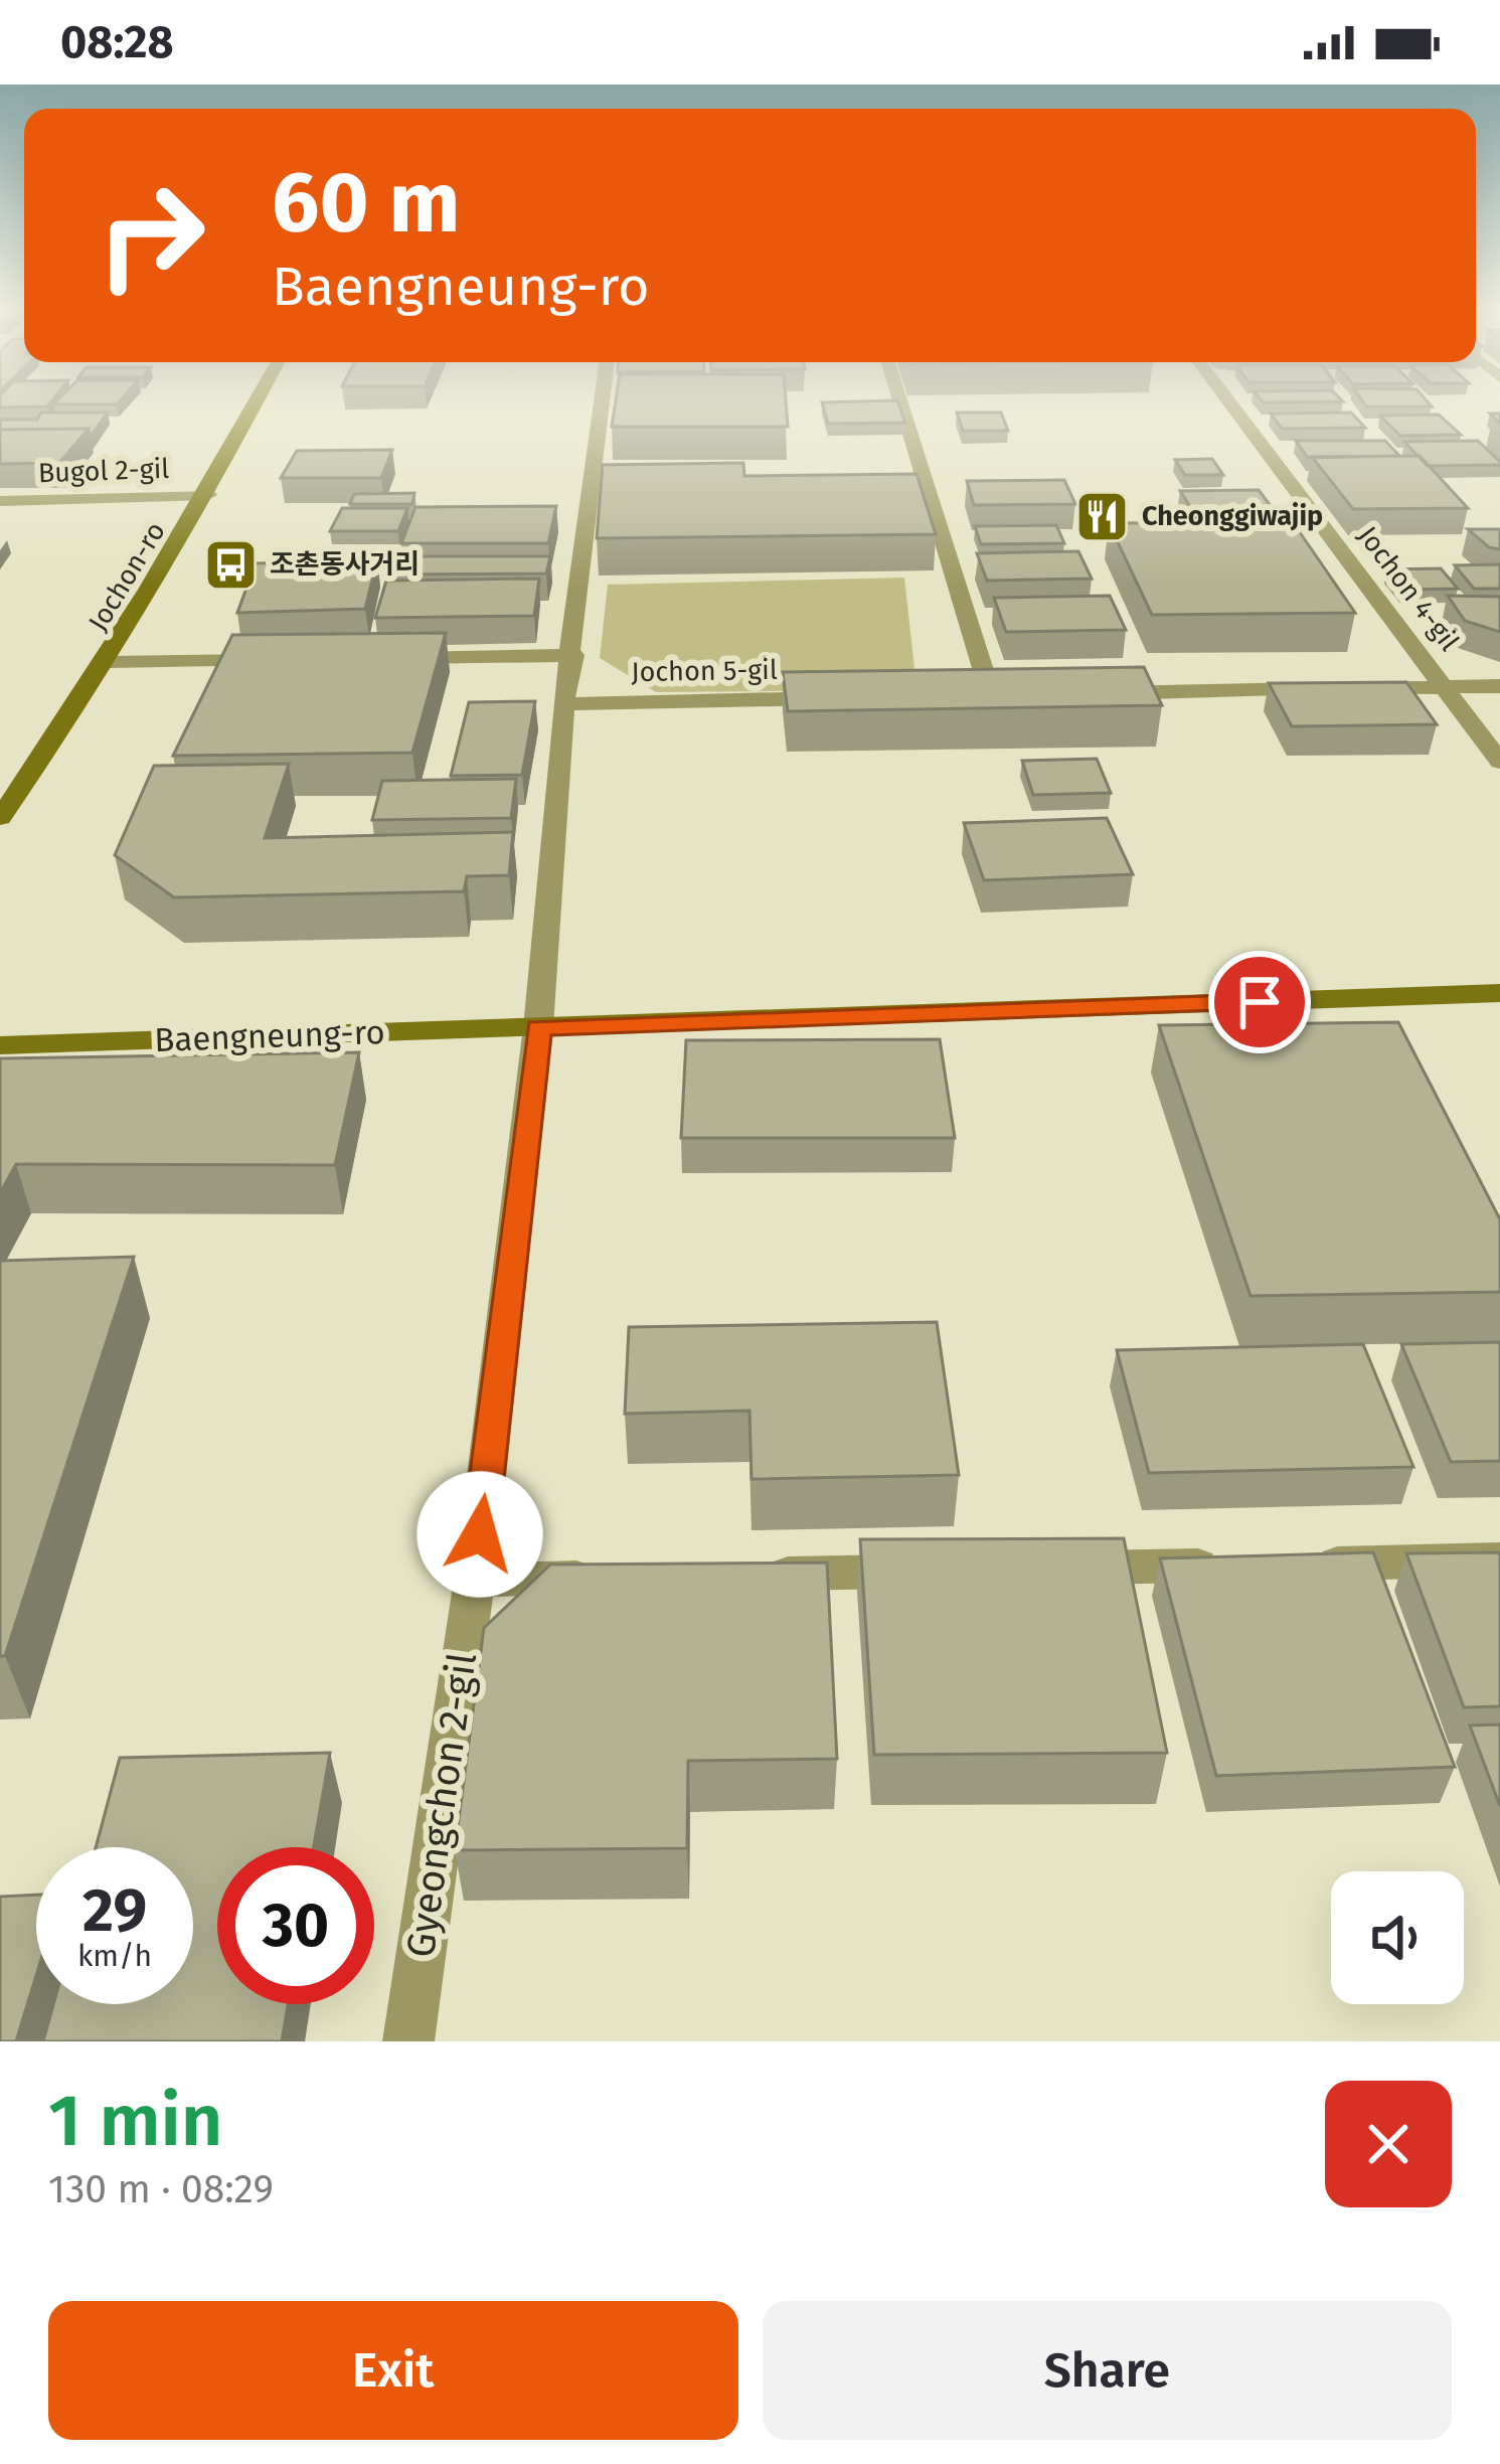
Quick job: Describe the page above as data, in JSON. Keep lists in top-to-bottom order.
{
  "streets": {
    "street": [
      "Bugol 2-gil",
      "Jochon-ro",
      "Jochon 4-gil",
      "Jochon 5-gil",
      "Baengneung-ro",
      "Gyeongchon 2-gil"
    ]
  },
  "crossings": [
    ["Bugol 2-gil", "Jochon-ro"]
  ],
  "places": {
    "restaurant": ["Cheonggiwajip"],
    "bus stop": ["조촌동사거리"]
  },
  "page": {
    "status": "08:28",
    "turn": ["60 m", "Baengneung-ro"],
    "speed": "29 km/h",
    "limit": "30",
    "heading": ["1 min", "130 m · 08:29"],
    "buttons": ["Exit", "Share"]
  }
}
